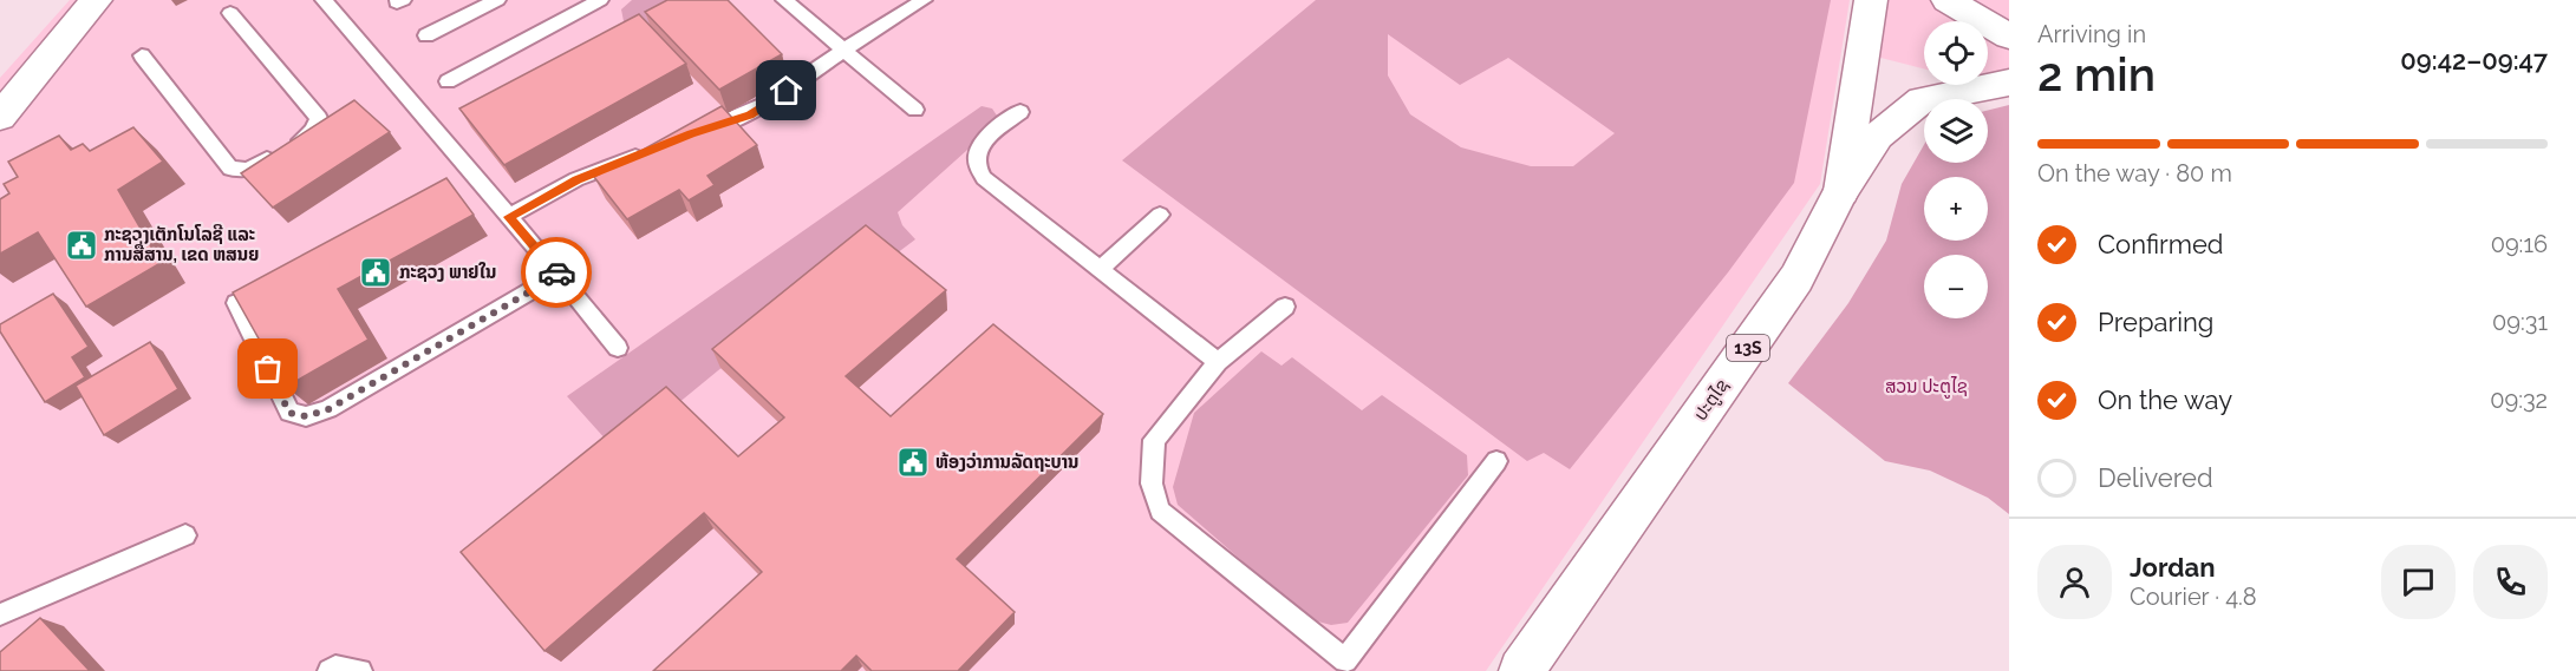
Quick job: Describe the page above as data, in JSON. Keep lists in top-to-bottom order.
{
  "streets": {
    "main road": ["13S", "ປະຕູໄຊ"]
  },
  "parks": ["ສວນ ປະຕູໄຊ"],
  "places": {
    "public building": ["ກະຊວງເຕັກໂນໂລຊີ ແລະ ການສື່ສານ, ເຂດ ຫສນຍ", "ກະຊວງ ພາຢໃນ", "ຫ້ອງວ່າການລັດຖະບານ"]
  },
  "page": {
    "heading": ["2 min", "Arriving in", "09:42–09:47"],
    "panel": ["Jordan", "Courier · 4.8"],
    "map_buttons": ["+", "−"],
    "bar": "On the way · 80 m",
    "list": [
      ["Confirmed", "09:16"],
      ["Preparing", "09:31"],
      ["On the way", "09:32"],
      "Delivered"
    ]
  }
}
